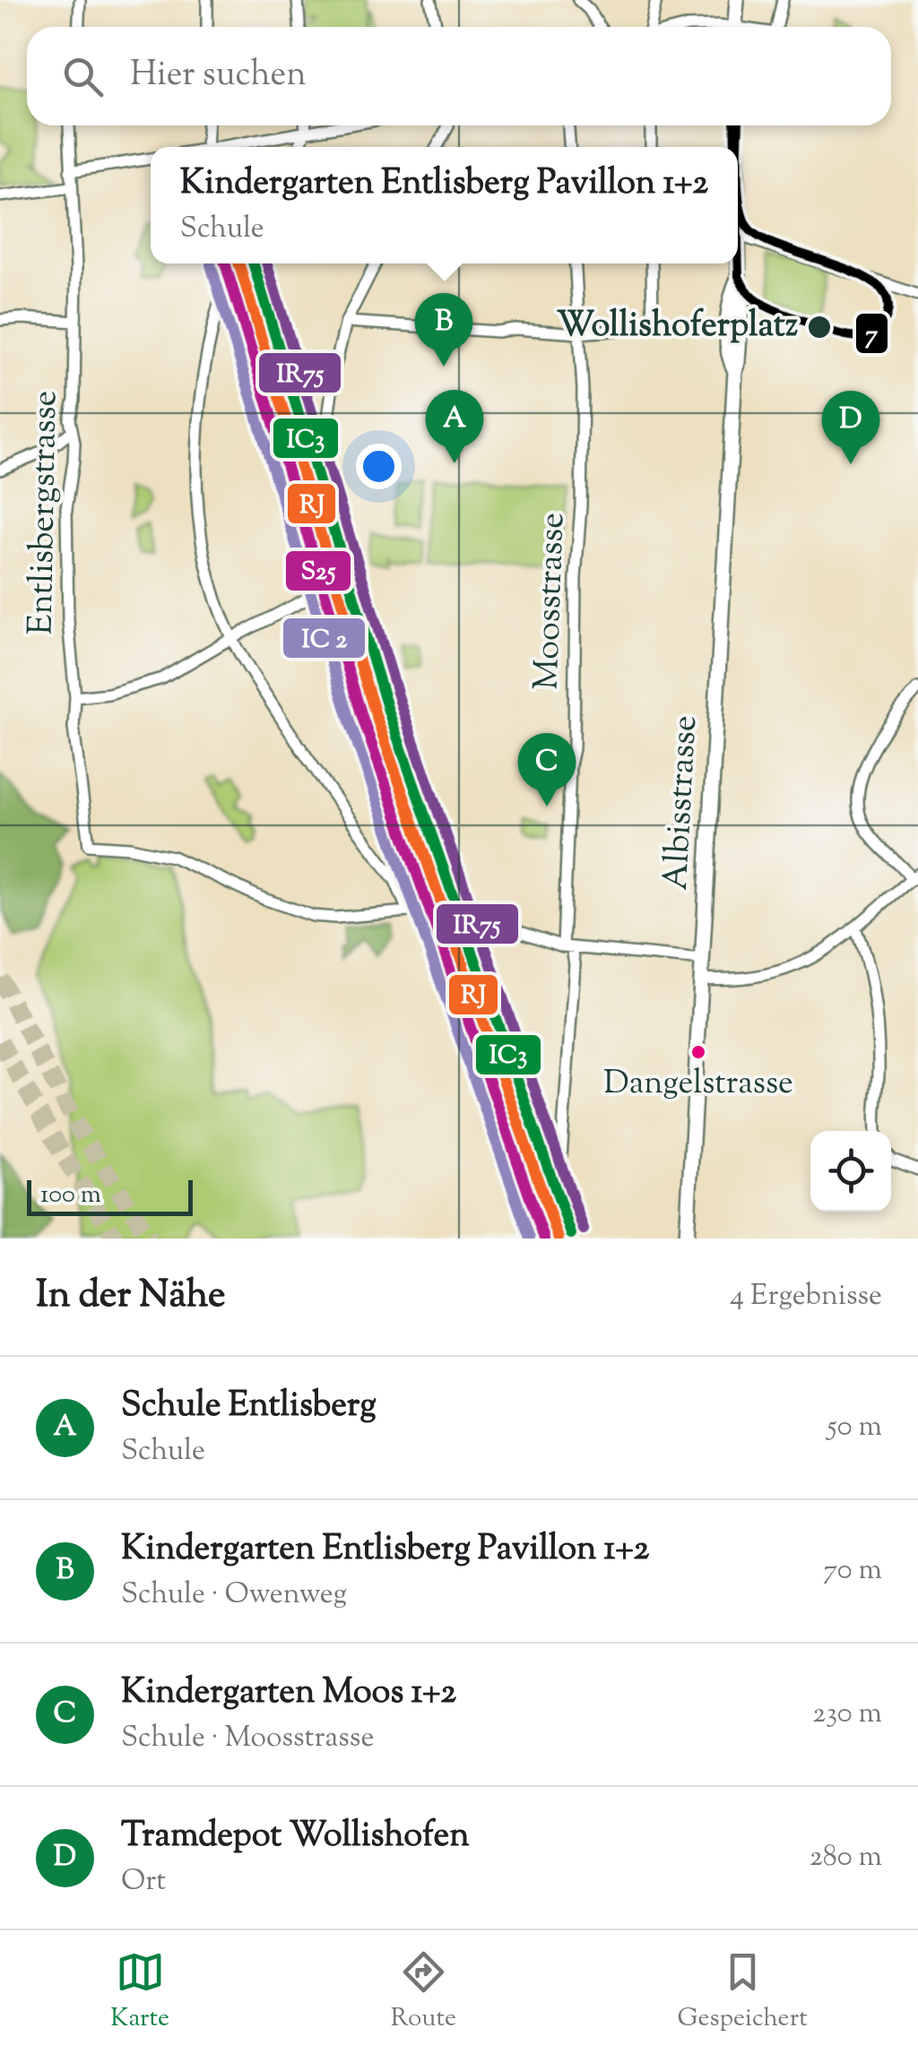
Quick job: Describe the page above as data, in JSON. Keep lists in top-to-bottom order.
{
  "streets": {
    "main road": ["Albisstrasse"],
    "street": ["Entlisbergstrasse", "Moosstrasse"]
  },
  "places": ["Wollishoferplatz", "Dangelstrasse"],
  "lines": [
    "transit line 7",
    "transit line RJ",
    "transit line S25",
    "transit line IC3",
    "transit line IR75"
  ],
  "scale_bar": "100 m",
  "page": {
    "search": "Hier suchen",
    "popup": ["Kindergarten Entlisberg Pavillon 1+2", "Schule"],
    "pins": [
      "B",
      "A",
      "D",
      "C"
    ],
    "scale": "100 m",
    "heading": ["In der Nähe", "4 Ergebnisse"],
    "list": [
      {
        "mark": "A",
        "name": "Schule Entlisberg",
        "note": "Schule",
        "value": "50 m"
      },
      {
        "mark": "B",
        "name": "Kindergarten Entlisberg Pavillon 1+2",
        "note": "Schule · Owenweg",
        "value": "70 m"
      },
      {
        "mark": "C",
        "name": "Kindergarten Moos 1+2",
        "note": "Schule · Moosstrasse",
        "value": "230 m"
      },
      {
        "mark": "D",
        "name": "Tramdepot Wollishofen",
        "note": "Ort",
        "value": "280 m"
      }
    ],
    "nav": ["Karte", "Route", "Gespeichert"]
  }
}
